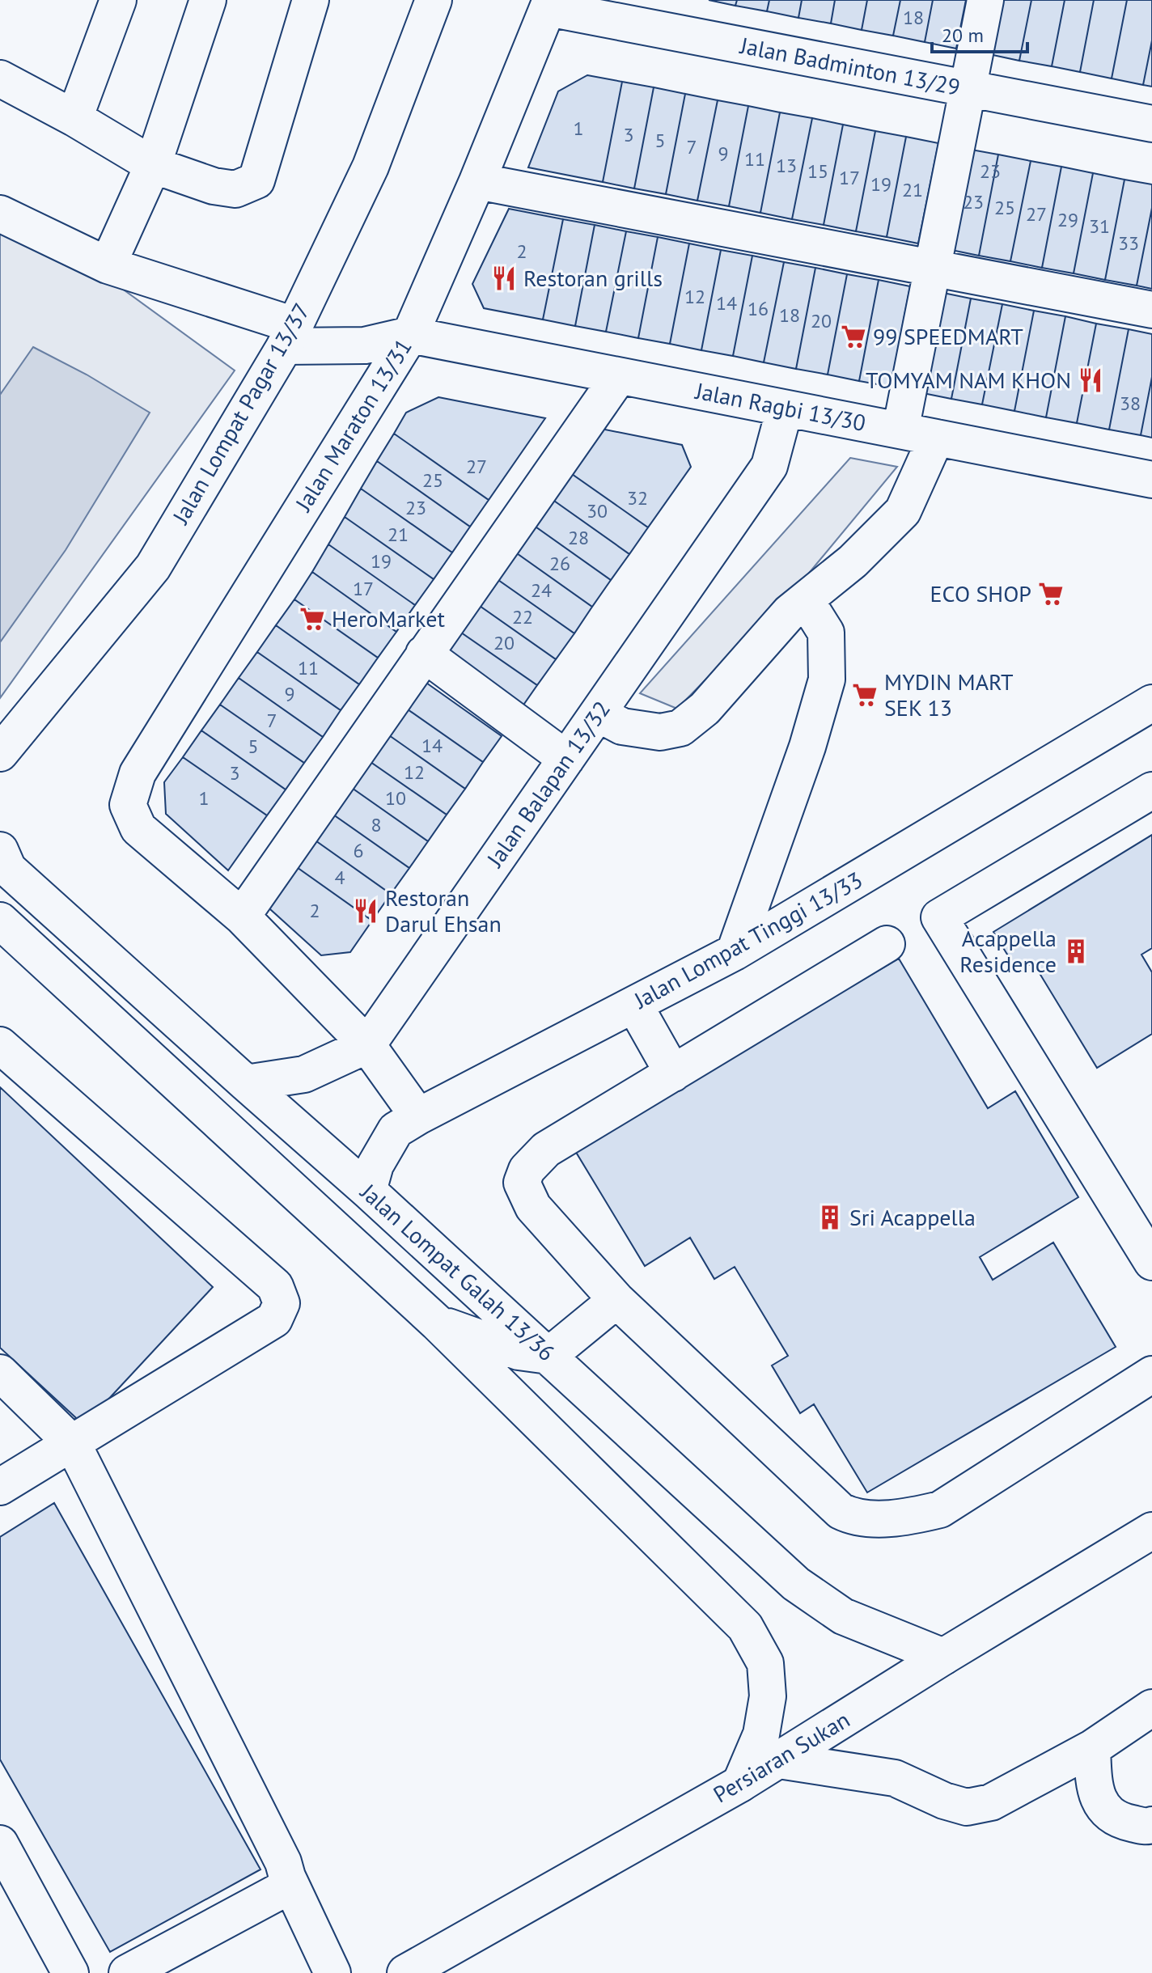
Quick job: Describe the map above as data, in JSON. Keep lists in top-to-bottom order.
{
  "streets": {
    "street": [
      "Jalan Badminton 13/29",
      "Jalan Ragbi 13/30",
      "Jalan Lompat Pagar 13/37",
      "Jalan Maraton 13/31",
      "Jalan Balapan 13/32",
      "Jalan Lompat Tinggi 13/33",
      "Jalan Lompat Galah 13/36",
      "Persiaran Sukan"
    ]
  },
  "crossings": [
    ["Jalan Badminton 13/29", "Jalan Maraton 13/31"],
    ["Jalan Ragbi 13/30", "Jalan Maraton 13/31"],
    ["Jalan Ragbi 13/30", "Jalan Balapan 13/32"],
    ["Jalan Lompat Tinggi 13/33", "Jalan Lompat Galah 13/36"],
    ["Jalan Lompat Galah 13/36", "Persiaran Sukan"]
  ],
  "places": {
    "restaurant": ["Restoran grills", "TOMYAM NAM KHON", "Restoran Darul Ehsan"],
    "supermarket": [
      "99 SPEEDMART",
      "ECO SHOP",
      "HeroMarket",
      "MYDIN MART SEK 13"
    ],
    "building": ["Acappella Residence", "Sri Acappella"]
  },
  "house_numbers": [
    "18",
    "1",
    "3",
    "5",
    "7",
    "9",
    "11",
    "13",
    "15",
    "23",
    "17",
    "19",
    "21",
    "23",
    "25",
    "27",
    "29",
    "31",
    "33",
    "2",
    "12",
    "14",
    "16",
    "18",
    "20",
    "38",
    "27",
    "25",
    "32",
    "23",
    "30",
    "21",
    "28",
    "19",
    "26",
    "17",
    "24",
    "22",
    "20",
    "11",
    "9",
    "7",
    "14",
    "5",
    "12",
    "3",
    "1",
    "10",
    "8",
    "6",
    "4",
    "2"
  ],
  "scale_bar": "20 m"
}
